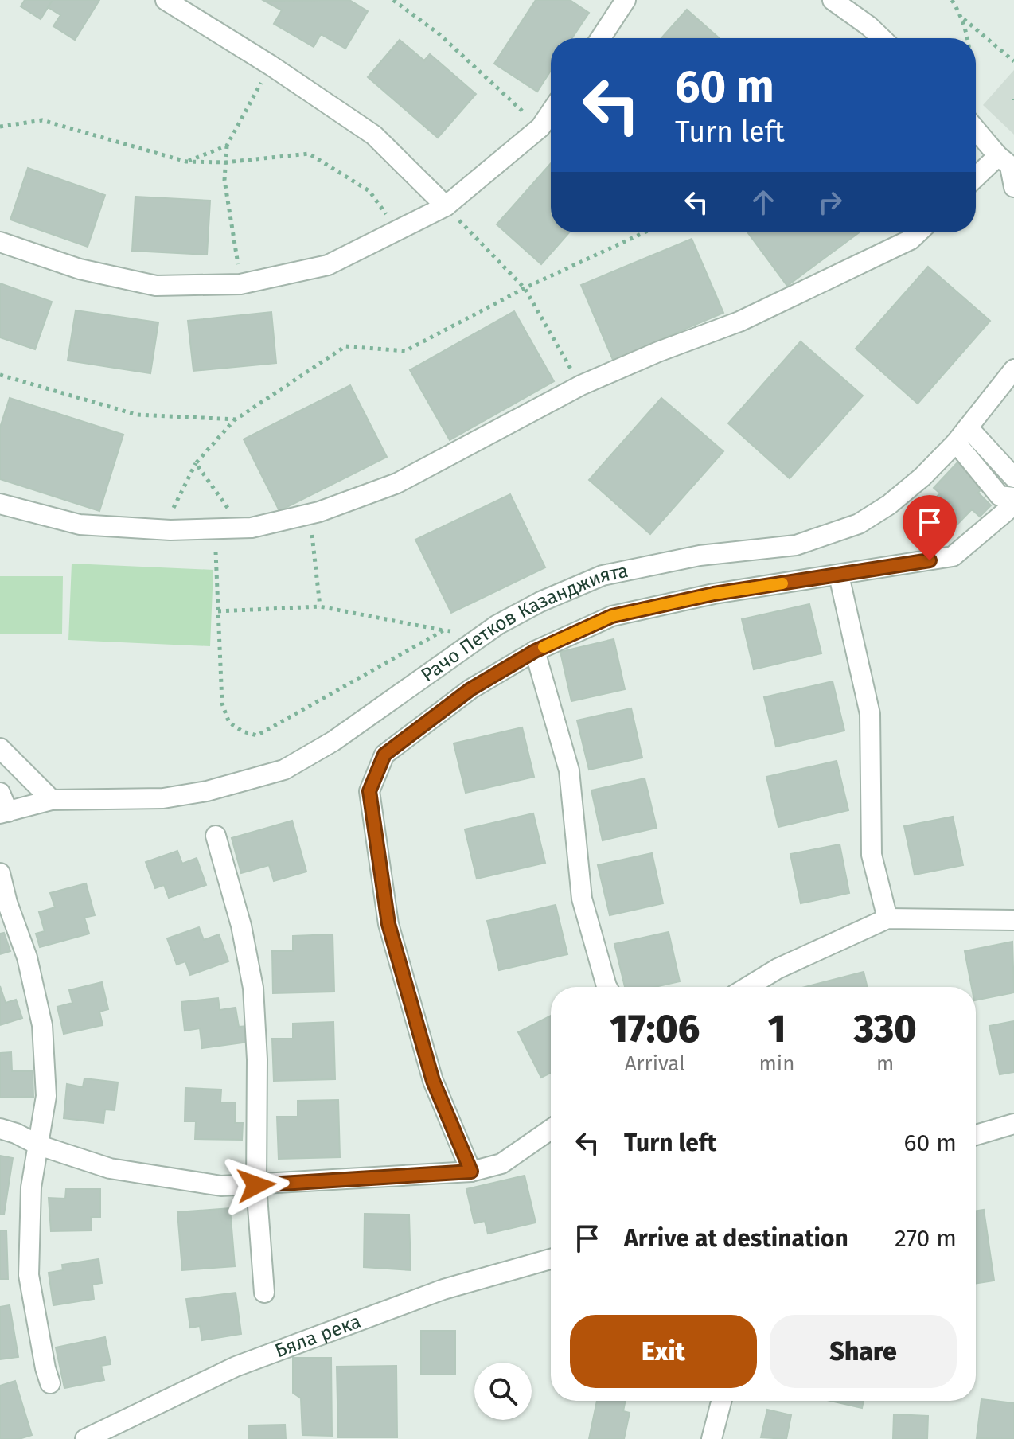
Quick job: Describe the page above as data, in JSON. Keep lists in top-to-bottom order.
{
  "streets": {
    "street": ["Рачо Петков Казанджията", "Бяла река"]
  },
  "page": {
    "turn": ["60 m", "Turn left"],
    "eta": [
      "17:06",
      "Arrival",
      "1",
      "min",
      "330",
      "m"
    ],
    "list": [
      {
        "name": "Turn left",
        "value": "60 m"
      },
      {
        "name": "Arrive at destination",
        "value": "270 m"
      }
    ],
    "buttons": ["Exit", "Share"]
  }
}
